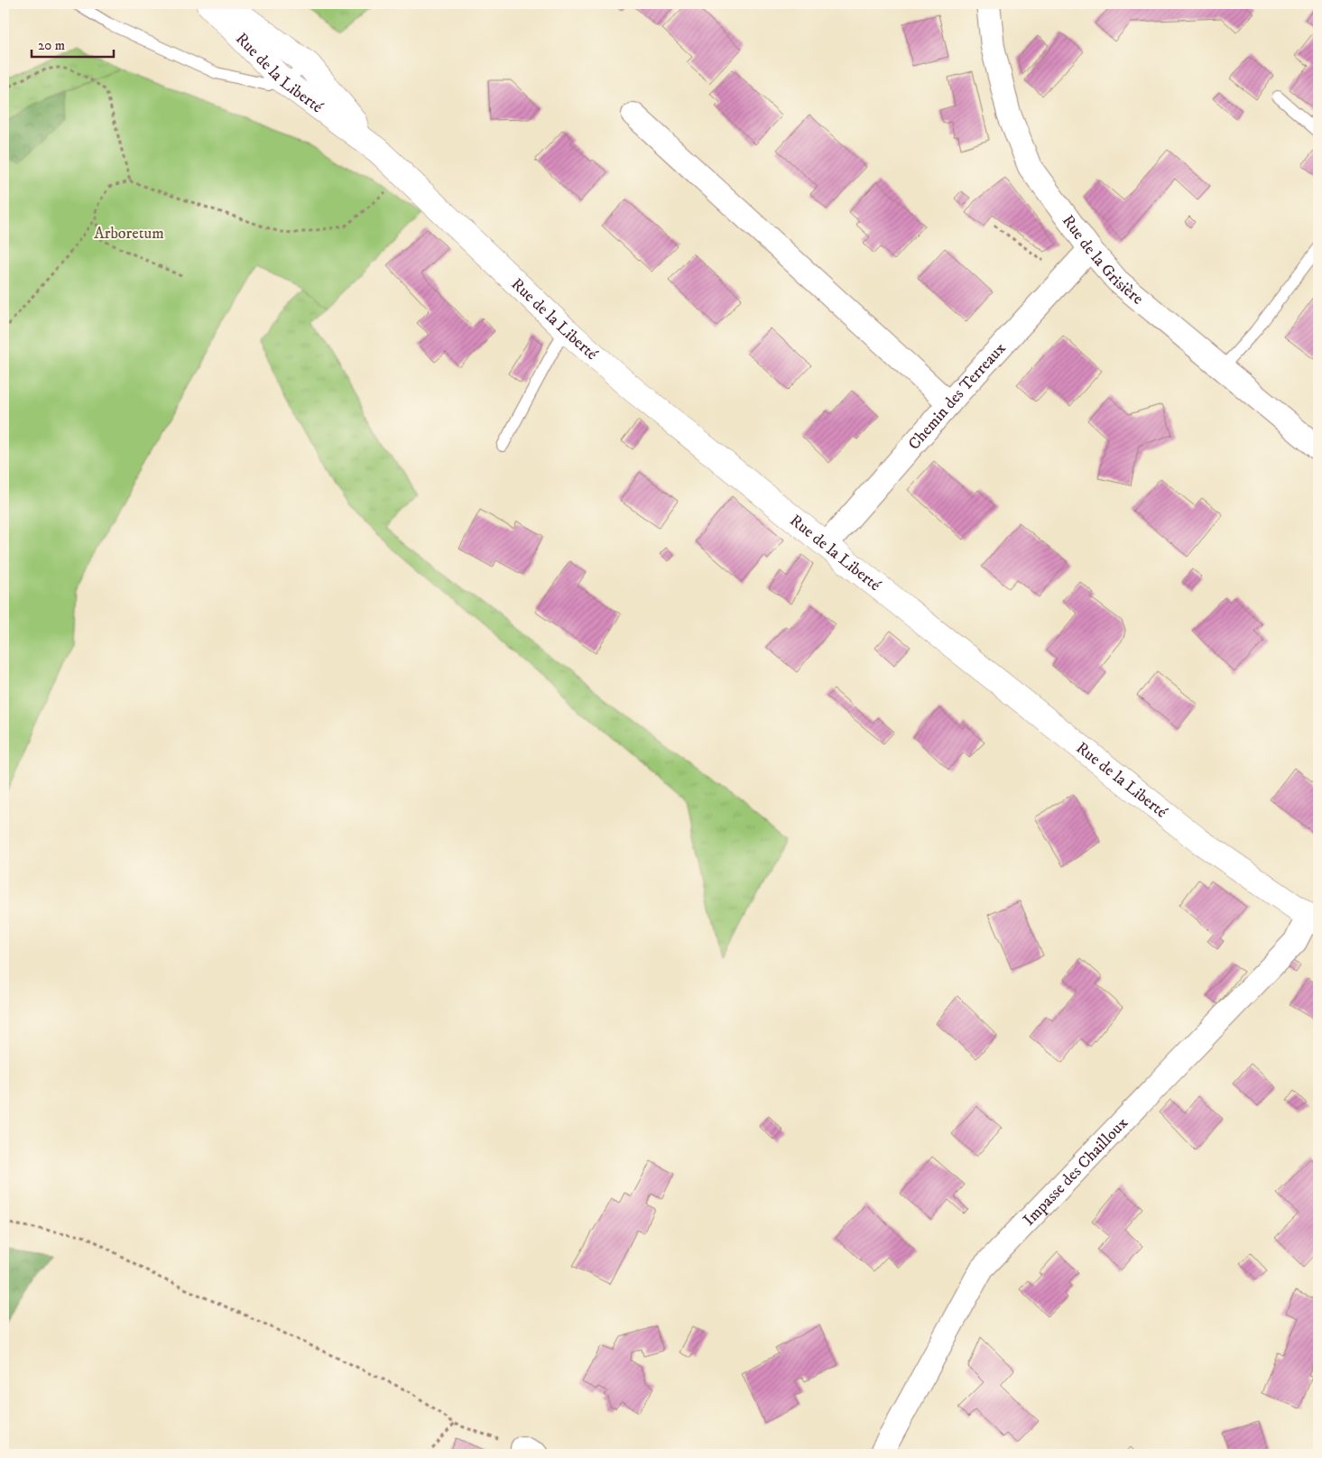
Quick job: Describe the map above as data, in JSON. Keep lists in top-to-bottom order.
{
  "streets": {
    "street": [
      "Rue de la Liberté",
      "Rue de la Grisière",
      "Chemin des Terreaux",
      "Impasse des Chailloux"
    ]
  },
  "crossings": [
    ["Rue de la Liberté", "Chemin des Terreaux"],
    ["Rue de la Liberté", "Impasse des Chailloux"],
    ["Rue de la Grisière", "Chemin des Terreaux"]
  ],
  "parks": ["Arboretum"],
  "scale_bar": "20 m"
}
